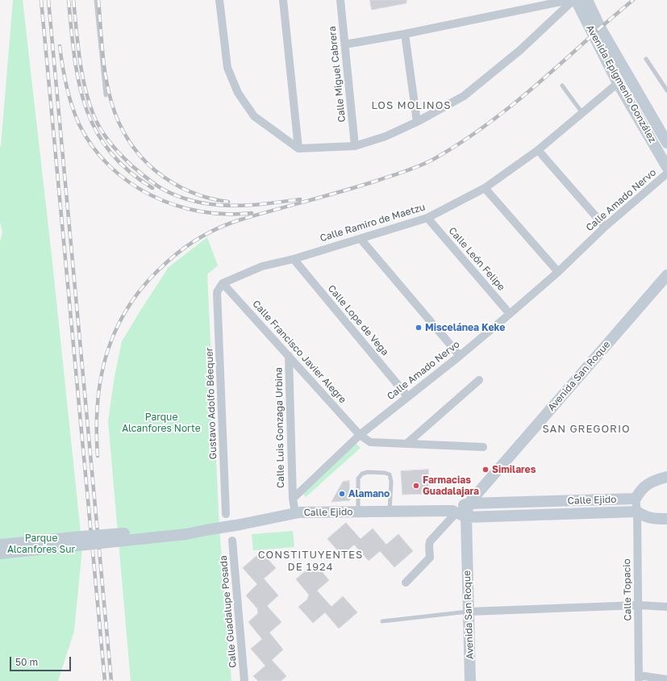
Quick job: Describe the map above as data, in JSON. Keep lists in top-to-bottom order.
{
  "streets": {
    "street": [
      "Calle Miguel Cabrera",
      "Avenida Epigmenio González",
      "Calle Amado Nervo",
      "Calle Ramiro de Maetzu",
      "Calle León Felipe",
      "Calle Lope de Vega",
      "Calle Francisco Javier Alegre",
      "Avenida San Roque",
      "Gustavo Adolfo Béequer",
      "Calle Luis Gonzaga Urbina",
      "Calle Ejido",
      "Calle Topacio",
      "Calle Guadalupe Posada"
    ]
  },
  "crossings": [
    ["Avenida Epigmenio González", "Calle Ramiro de Maetzu"],
    ["Calle Amado Nervo", "Calle León Felipe"],
    ["Calle Amado Nervo", "Calle Lope de Vega"],
    ["Calle Amado Nervo", "Calle Francisco Javier Alegre"],
    ["Calle Amado Nervo", "Calle Luis Gonzaga Urbina"],
    ["Calle Ramiro de Maetzu", "Calle León Felipe"],
    ["Calle Ramiro de Maetzu", "Calle Lope de Vega"],
    ["Calle Ramiro de Maetzu", "Calle Francisco Javier Alegre"],
    ["Calle Ramiro de Maetzu", "Gustavo Adolfo Béequer"],
    ["Calle Francisco Javier Alegre", "Gustavo Adolfo Béequer"],
    ["Calle Francisco Javier Alegre", "Calle Luis Gonzaga Urbina"],
    ["Avenida San Roque", "Calle Ejido"],
    ["Calle Ejido", "Calle Topacio"]
  ],
  "districts": ["LOS MOLINOS", "SAN GREGORIO", "CONSTITUYENTES DE 1924"],
  "parks": ["Parque Alcanfores Norte", "Parque Alcanfores Sur"],
  "places": [
    "Miscelánea Keke",
    "Similares",
    "Farmacias Guadalajara",
    "Alamano"
  ],
  "scale_bar": "50 m"
}
